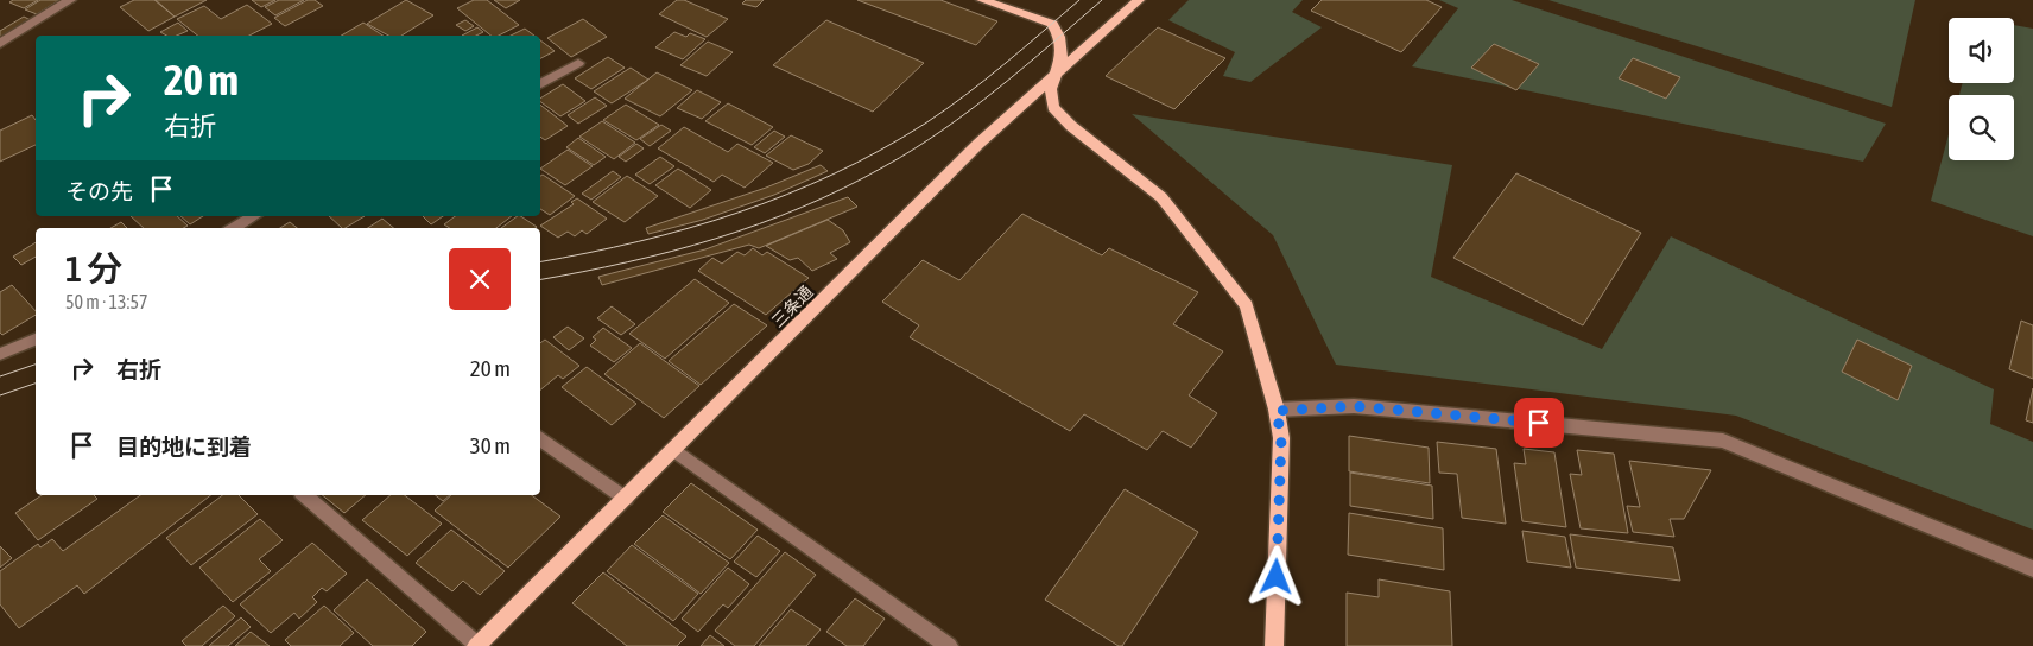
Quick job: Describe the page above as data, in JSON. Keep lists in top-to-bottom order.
{
  "streets": {
    "main road": ["三条通"]
  },
  "page": {
    "turn": ["20 m", "右折"],
    "then": "その先",
    "heading": ["1 分", "50 m · 13:57"],
    "list": [
      {
        "name": "右折",
        "value": "20 m"
      },
      {
        "name": "目的地に到着",
        "value": "30 m"
      }
    ]
  }
}
